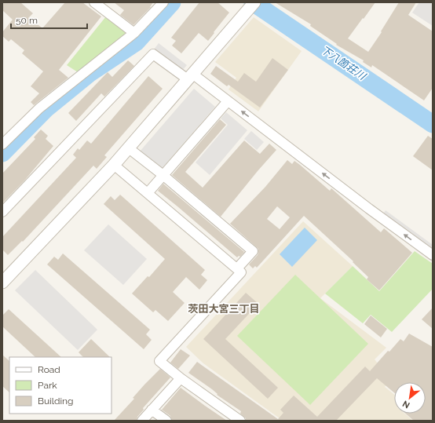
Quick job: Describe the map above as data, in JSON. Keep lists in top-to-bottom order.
{
  "districts": ["茨田大宮三丁目"],
  "water": ["下八箇荘川"],
  "legend": ["Road", "Park", "Building"],
  "scale_bar": "50 m",
  "north": "bottom left"
}
